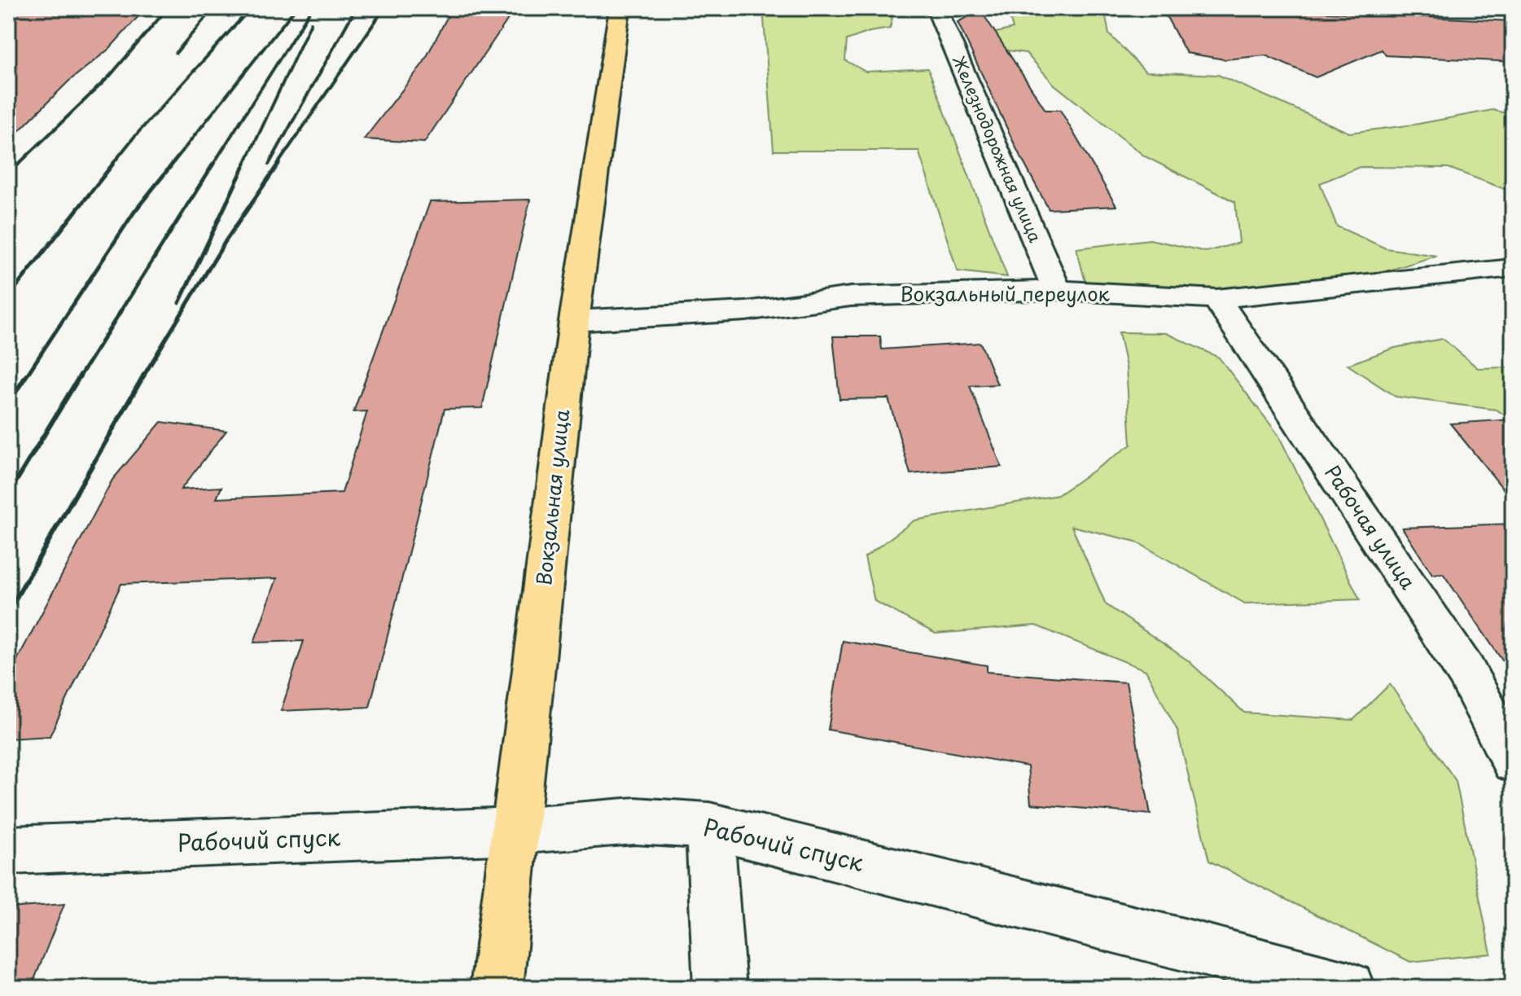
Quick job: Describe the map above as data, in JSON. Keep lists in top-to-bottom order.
{
  "streets": {
    "main road": ["Вокзальная улица"],
    "street": [
      "Железнодорожная улица",
      "Вокзальный переулок",
      "Рабочая улица",
      "Рабочий спуск"
    ]
  },
  "crossings": [
    ["Железнодорожная улица", "Вокзальный переулок"],
    ["Вокзальный переулок", "Вокзальная улица"],
    ["Вокзальный переулок", "Рабочая улица"],
    ["Вокзальная улица", "Рабочий спуск"]
  ]
}
